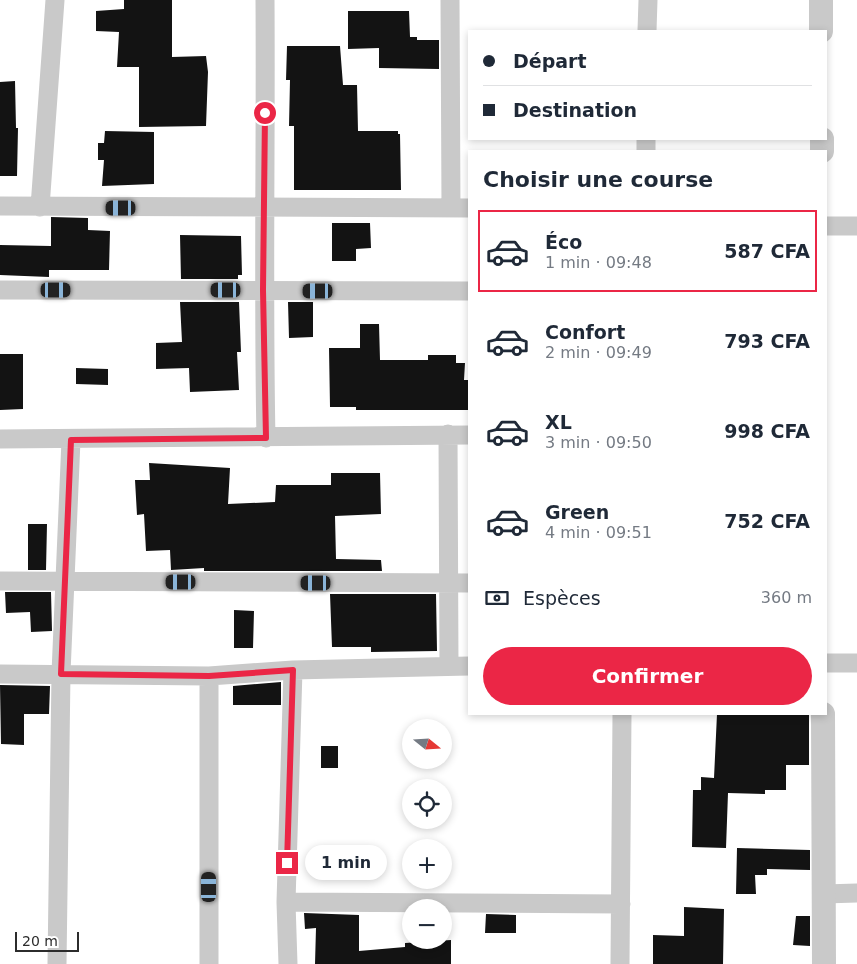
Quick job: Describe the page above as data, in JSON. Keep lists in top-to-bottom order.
{
  "scale_bar": "20 m",
  "north": "right",
  "page": {
    "banner": ["Départ", "Destination"],
    "heading": "Choisir une course",
    "list": [
      {
        "name": "Éco",
        "note": "1 min · 09:48",
        "value": "587 CFA"
      },
      {
        "name": "Confort",
        "note": "2 min · 09:49",
        "value": "793 CFA"
      },
      {
        "name": "XL",
        "note": "3 min · 09:50",
        "value": "998 CFA"
      },
      {
        "name": "Green",
        "note": "4 min · 09:51",
        "value": "752 CFA"
      }
    ],
    "pay": ["Espèces", "360 m"],
    "buttons": "Confirmer",
    "map_buttons": ["+", "−"],
    "bubble": "1 min",
    "scale": "20 m"
  }
}
